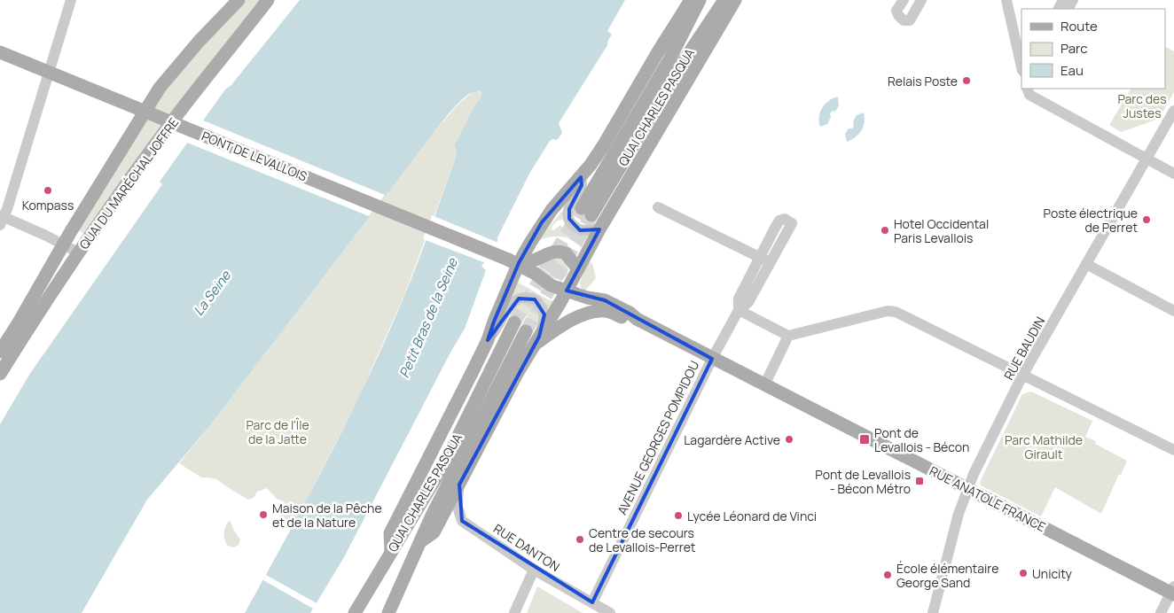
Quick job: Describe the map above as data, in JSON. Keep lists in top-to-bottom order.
{
  "streets": {
    "main road": [
      "QUAI CHARLES PASQUA",
      "PONT DE LEVALLOIS",
      "QUAI DU MARÉCHAL JOFFRE",
      "RUE ANATOLE FRANCE"
    ],
    "street": ["RUE BAUDIN", "AVENUE GEORGES POMPIDOU", "RUE DANTON"]
  },
  "crossings": [
    ["PONT DE LEVALLOIS", "RUE ANATOLE FRANCE"],
    ["RUE BAUDIN", "RUE ANATOLE FRANCE"],
    ["AVENUE GEORGES POMPIDOU", "RUE ANATOLE FRANCE"],
    ["AVENUE GEORGES POMPIDOU", "RUE DANTON"]
  ],
  "water": ["La Seine", "Petit Bras de la Seine"],
  "parks": ["Parc des Justes", "Parc de l'Île de la Jatte", "Parc Mathilde Girault"],
  "places": {
    "other": [
      "Relais Poste",
      "Kompass",
      "Poste électrique de Perret",
      "Hotel Occidental Paris Levallois",
      "Lagardère Active",
      "Maison de la Pêche et de la Nature",
      "Lycée Léonard de Vinci",
      "Centre de secours de Levallois-Perret",
      "Unicity",
      "École élémentaire George Sand"
    ],
    "transit": ["Pont de Levallois - Bécon", "Pont de Levallois - Bécon Métro"]
  },
  "legend": ["Route", "Parc", "Eau"]
}
